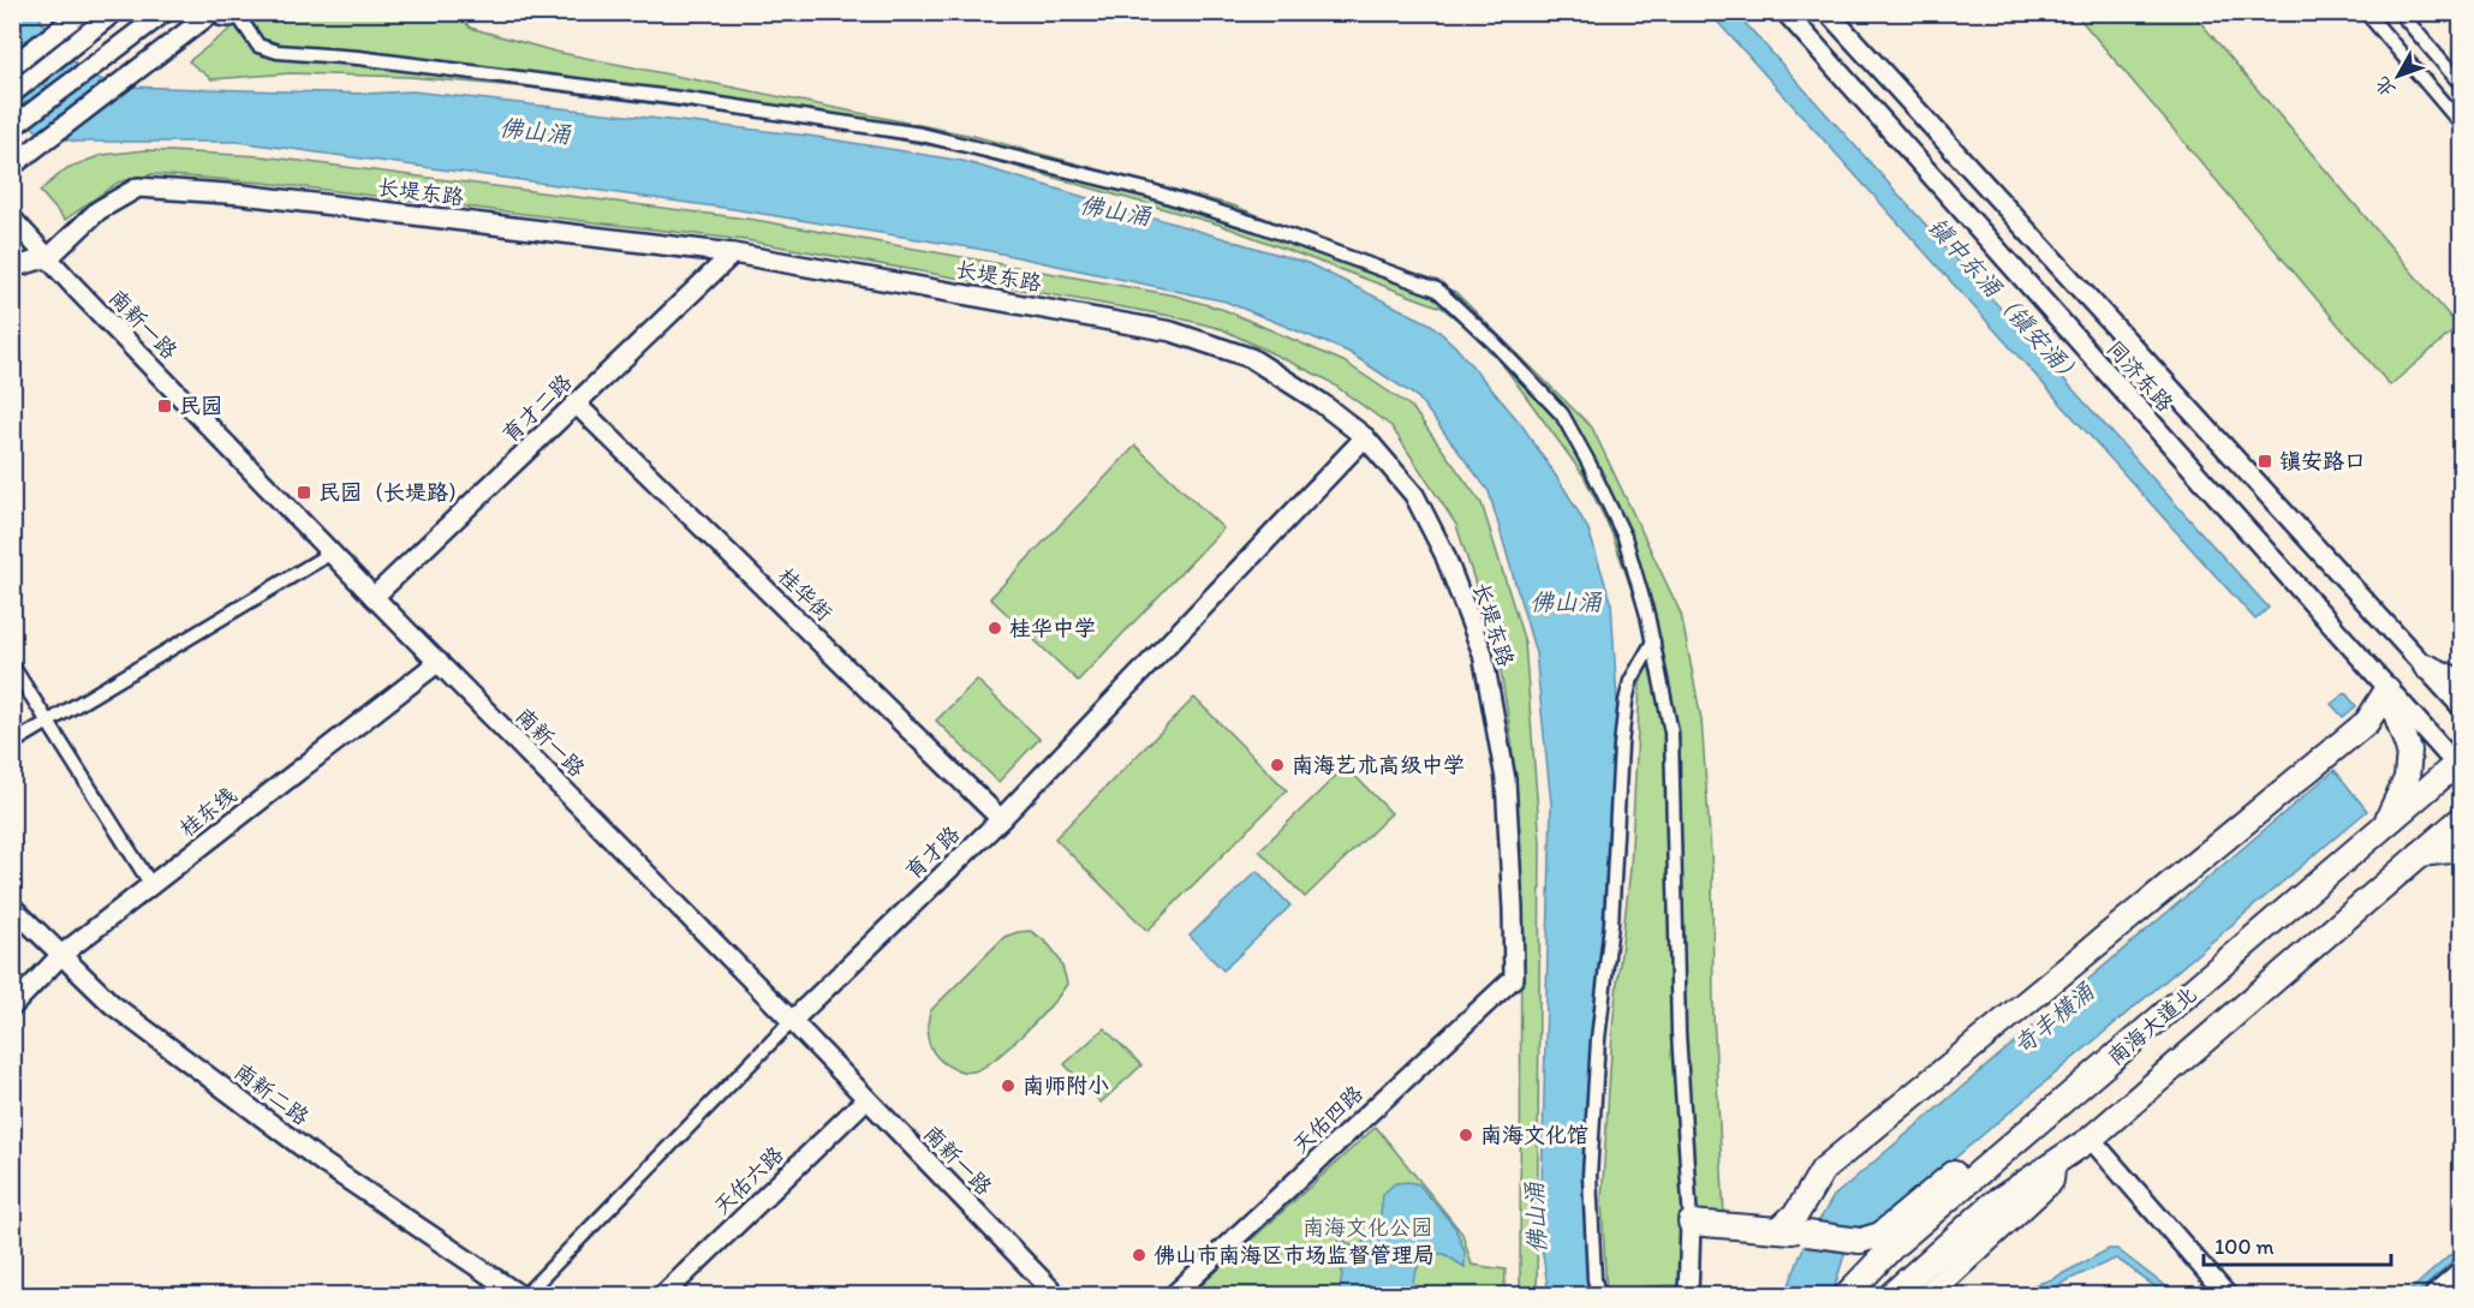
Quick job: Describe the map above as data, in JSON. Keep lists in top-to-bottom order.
{
  "streets": {
    "highway": ["南海大道北"],
    "street": [
      "长堤东路",
      "南新一路",
      "同济东路",
      "育才二路",
      "桂华街",
      "桂东线",
      "育才路",
      "南新二路",
      "天佑四路",
      "天佑六路"
    ]
  },
  "crossings": [
    ["长堤东路", "南新一路"],
    ["长堤东路", "育才二路"],
    ["长堤东路", "育才路"],
    ["长堤东路", "天佑四路"],
    ["南新一路", "育才二路"],
    ["南新一路", "桂东线"],
    ["南新一路", "育才路"],
    ["南新一路", "天佑六路"],
    ["同济东路", "南海大道北"],
    ["育才二路", "桂华街"],
    ["桂华街", "育才路"],
    ["桂东线", "南新二路"]
  ],
  "water": ["佛山涌", "镇中东涌（镇安涌）", "奇丰横涌"],
  "parks": ["南海文化公园"],
  "places": {
    "transit": ["民园", "镇安路口", "民园（长堤路）"],
    "other": [
      "桂华中学",
      "南海艺术高级中学",
      "南师附小",
      "南海文化馆",
      "佛山市南海区市场监督管理局"
    ]
  },
  "scale_bar": "100 m",
  "north": "bottom left"
}
